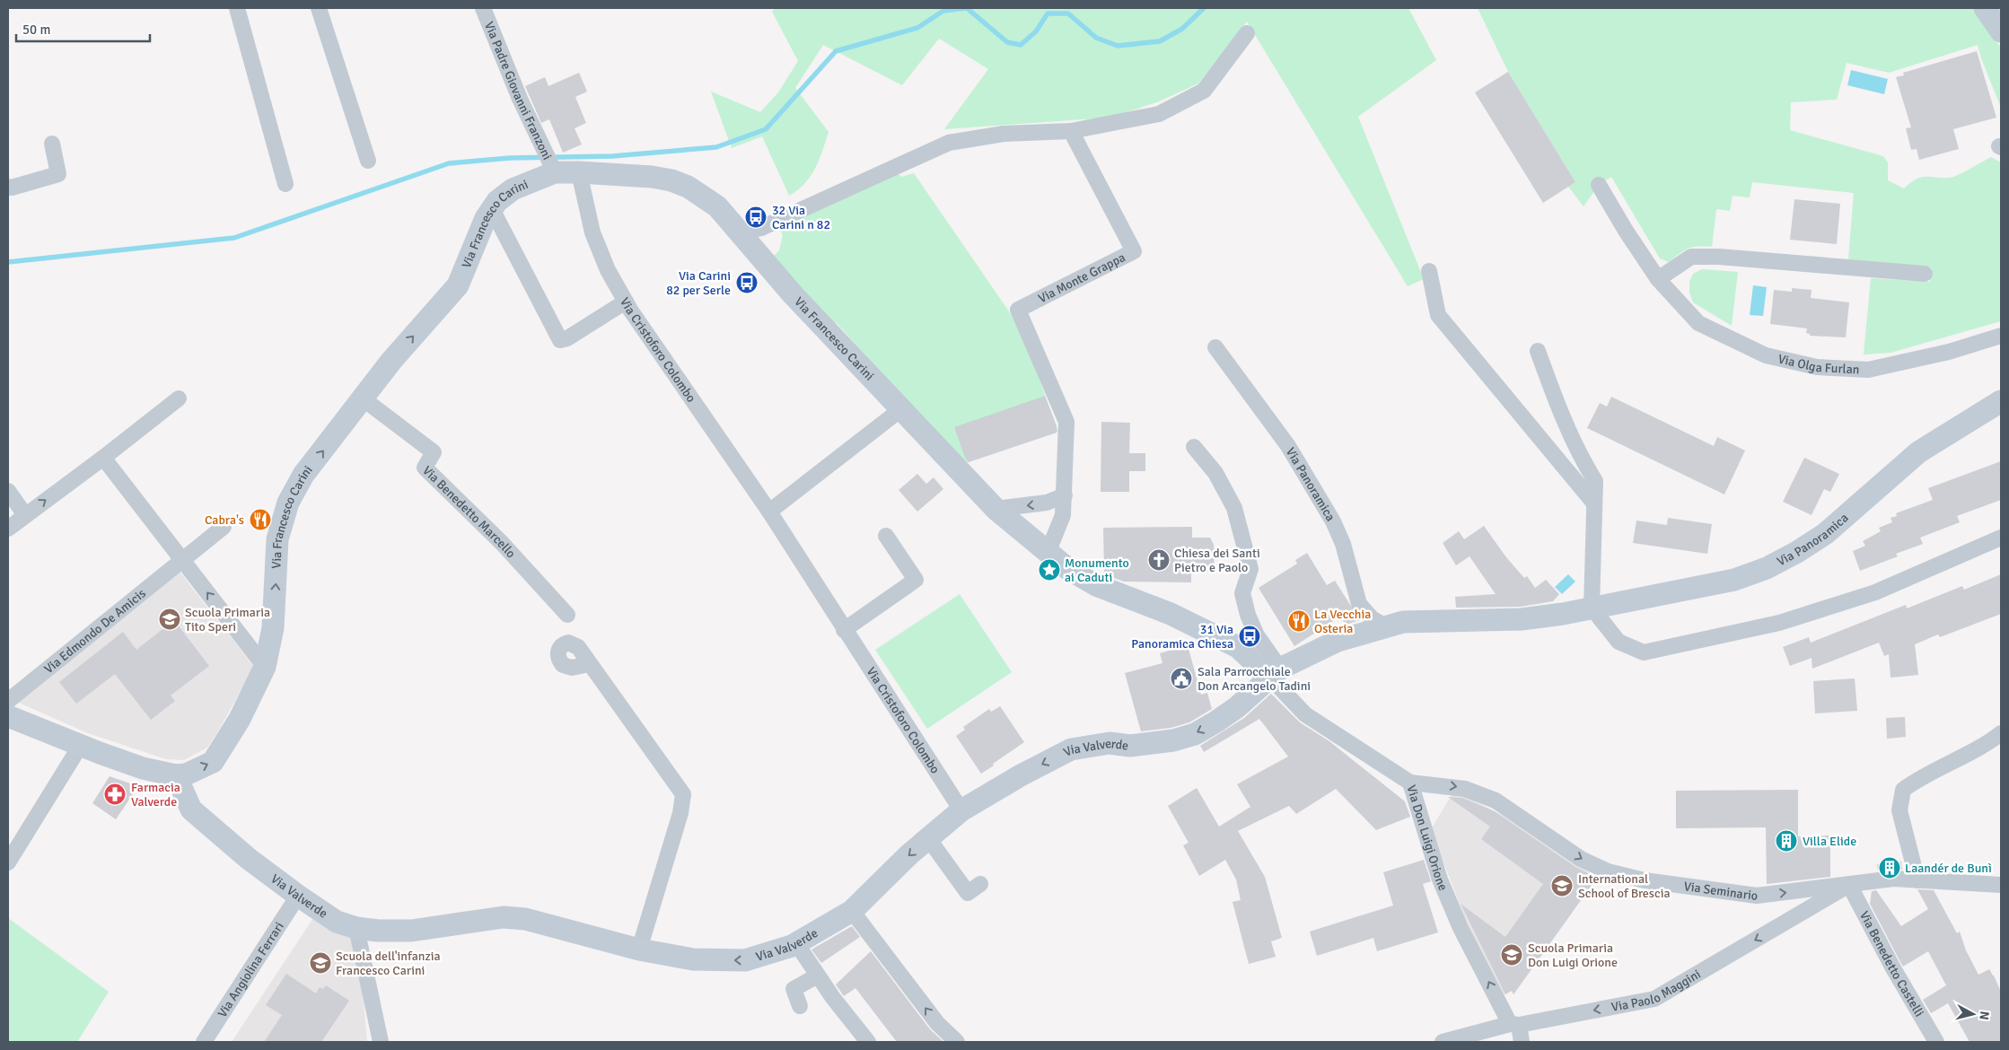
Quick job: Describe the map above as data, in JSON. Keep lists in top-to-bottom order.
{
  "streets": {
    "street": [
      "Via Padre Giovanni Franzoni",
      "Via Francesco Carini",
      "Via Monte Grappa",
      "Via Cristoforo Colombo",
      "Via Olga Furlan",
      "Via Panoramica",
      "Via Benedetto Marcello",
      "Via Edmondo De Amicis",
      "Via Valverde",
      "Via Don Luigi Orione",
      "Via Seminario",
      "Via Benedetto Castelli",
      "Via Angiolina Ferrari",
      "Via Paolo Maggini"
    ]
  },
  "crossings": [
    ["Via Padre Giovanni Franzoni", "Via Francesco Carini"],
    ["Via Francesco Carini", "Via Cristoforo Colombo"],
    ["Via Francesco Carini", "Via Panoramica"],
    ["Via Francesco Carini", "Via Benedetto Marcello"],
    ["Via Francesco Carini", "Via Valverde"],
    ["Via Francesco Carini", "Via Don Luigi Orione"],
    ["Via Cristoforo Colombo", "Via Valverde"],
    ["Via Panoramica", "Via Valverde"],
    ["Via Panoramica", "Via Don Luigi Orione"],
    ["Via Valverde", "Via Don Luigi Orione"],
    ["Via Valverde", "Via Angiolina Ferrari"],
    ["Via Don Luigi Orione", "Via Seminario"],
    ["Via Don Luigi Orione", "Via Paolo Maggini"],
    ["Via Seminario", "Via Benedetto Castelli"],
    ["Via Seminario", "Via Paolo Maggini"],
    ["Via Benedetto Castelli", "Via Paolo Maggini"]
  ],
  "one_way": [
    "Via Francesco Carini",
    "Via Valverde",
    "Via Don Luigi Orione",
    "Via Seminario",
    "Via Paolo Maggini"
  ],
  "places": {
    "bus stop": ["32 Via Carini n 82", "Via Carini 82 per Serle", "31 Via Panoramica Chiesa"],
    "restaurant": ["Cabra's", "La Vecchia Osteria"],
    "church": ["Chiesa dei Santi Pietro e Paolo"],
    "place": ["Monumento ai Caduti"],
    "school or university": [
      "Scuola Primaria Tito Speri",
      "International School of Brescia",
      "Scuola Primaria Don Luigi Orione",
      "Scuola dell'infanzia Francesco Carini"
    ],
    "public building": ["Sala Parrocchiale Don Arcangelo Tadini"],
    "pharmacy": ["Farmacia Valverde"],
    "building": ["Villa Elide", "Laandér de Bunì"]
  },
  "scale_bar": "50 m",
  "north": "right"
}
